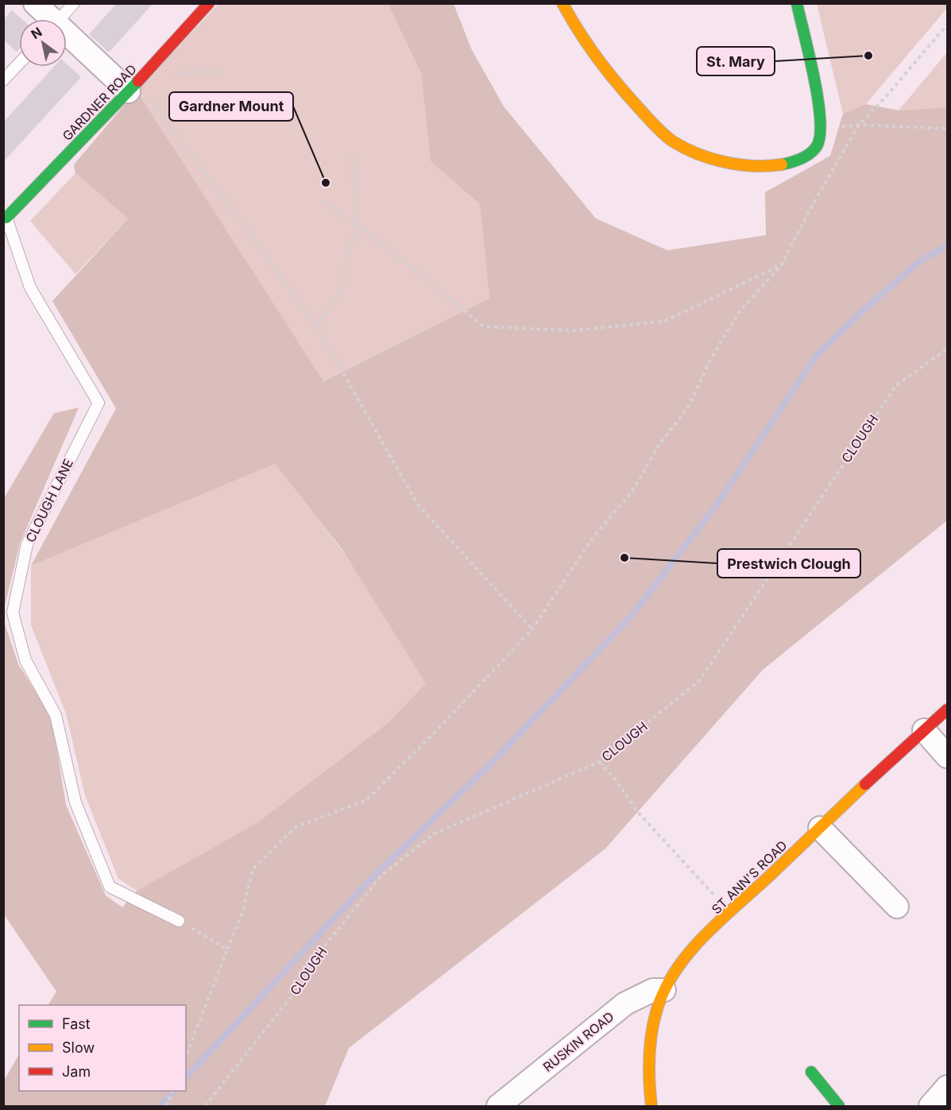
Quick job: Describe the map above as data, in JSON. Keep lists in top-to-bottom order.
{
  "streets": {
    "street": ["GARDNER ROAD", "ST ANN'S ROAD", "RUSKIN ROAD"],
    "lane": ["CLOUGH LANE"],
    "path": ["CLOUGH"]
  },
  "crossings": [
    ["GARDNER ROAD", "CLOUGH LANE"],
    ["ST ANN'S ROAD", "RUSKIN ROAD"]
  ],
  "places": ["St. Mary", "Gardner Mount", "Prestwich Clough"],
  "legend": ["Fast", "Slow", "Jam"],
  "north": "top left"
}
